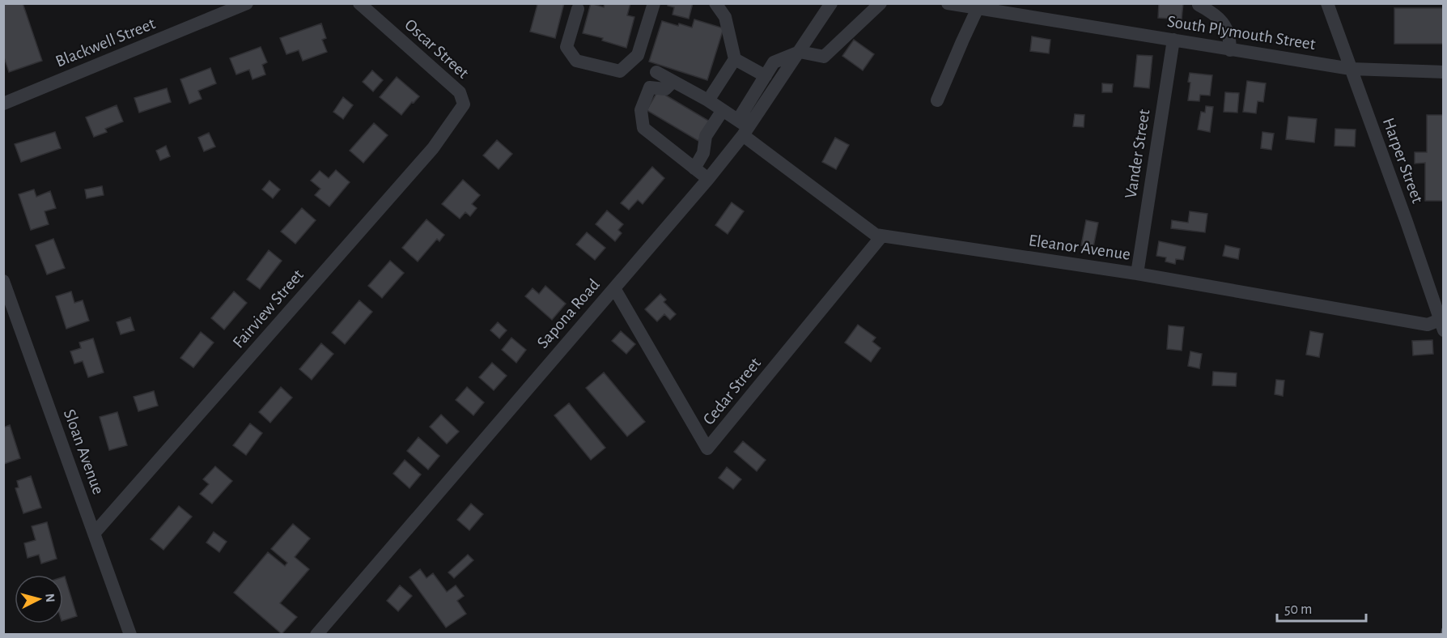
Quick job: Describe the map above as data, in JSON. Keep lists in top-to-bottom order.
{
  "streets": {
    "street": [
      "South Plymouth Street",
      "Blackwell Street",
      "Oscar Street",
      "Vander Street",
      "Harper Street",
      "Eleanor Avenue",
      "Fairview Street",
      "Sapona Road",
      "Cedar Street",
      "Sloan Avenue"
    ]
  },
  "crossings": [
    ["South Plymouth Street", "Vander Street"],
    ["South Plymouth Street", "Harper Street"],
    ["Oscar Street", "Fairview Street"],
    ["Vander Street", "Eleanor Avenue"],
    ["Harper Street", "Eleanor Avenue"],
    ["Eleanor Avenue", "Sapona Road"],
    ["Eleanor Avenue", "Cedar Street"],
    ["Fairview Street", "Sloan Avenue"],
    ["Sapona Road", "Cedar Street"]
  ],
  "scale_bar": "50 m",
  "north": "right"
}
